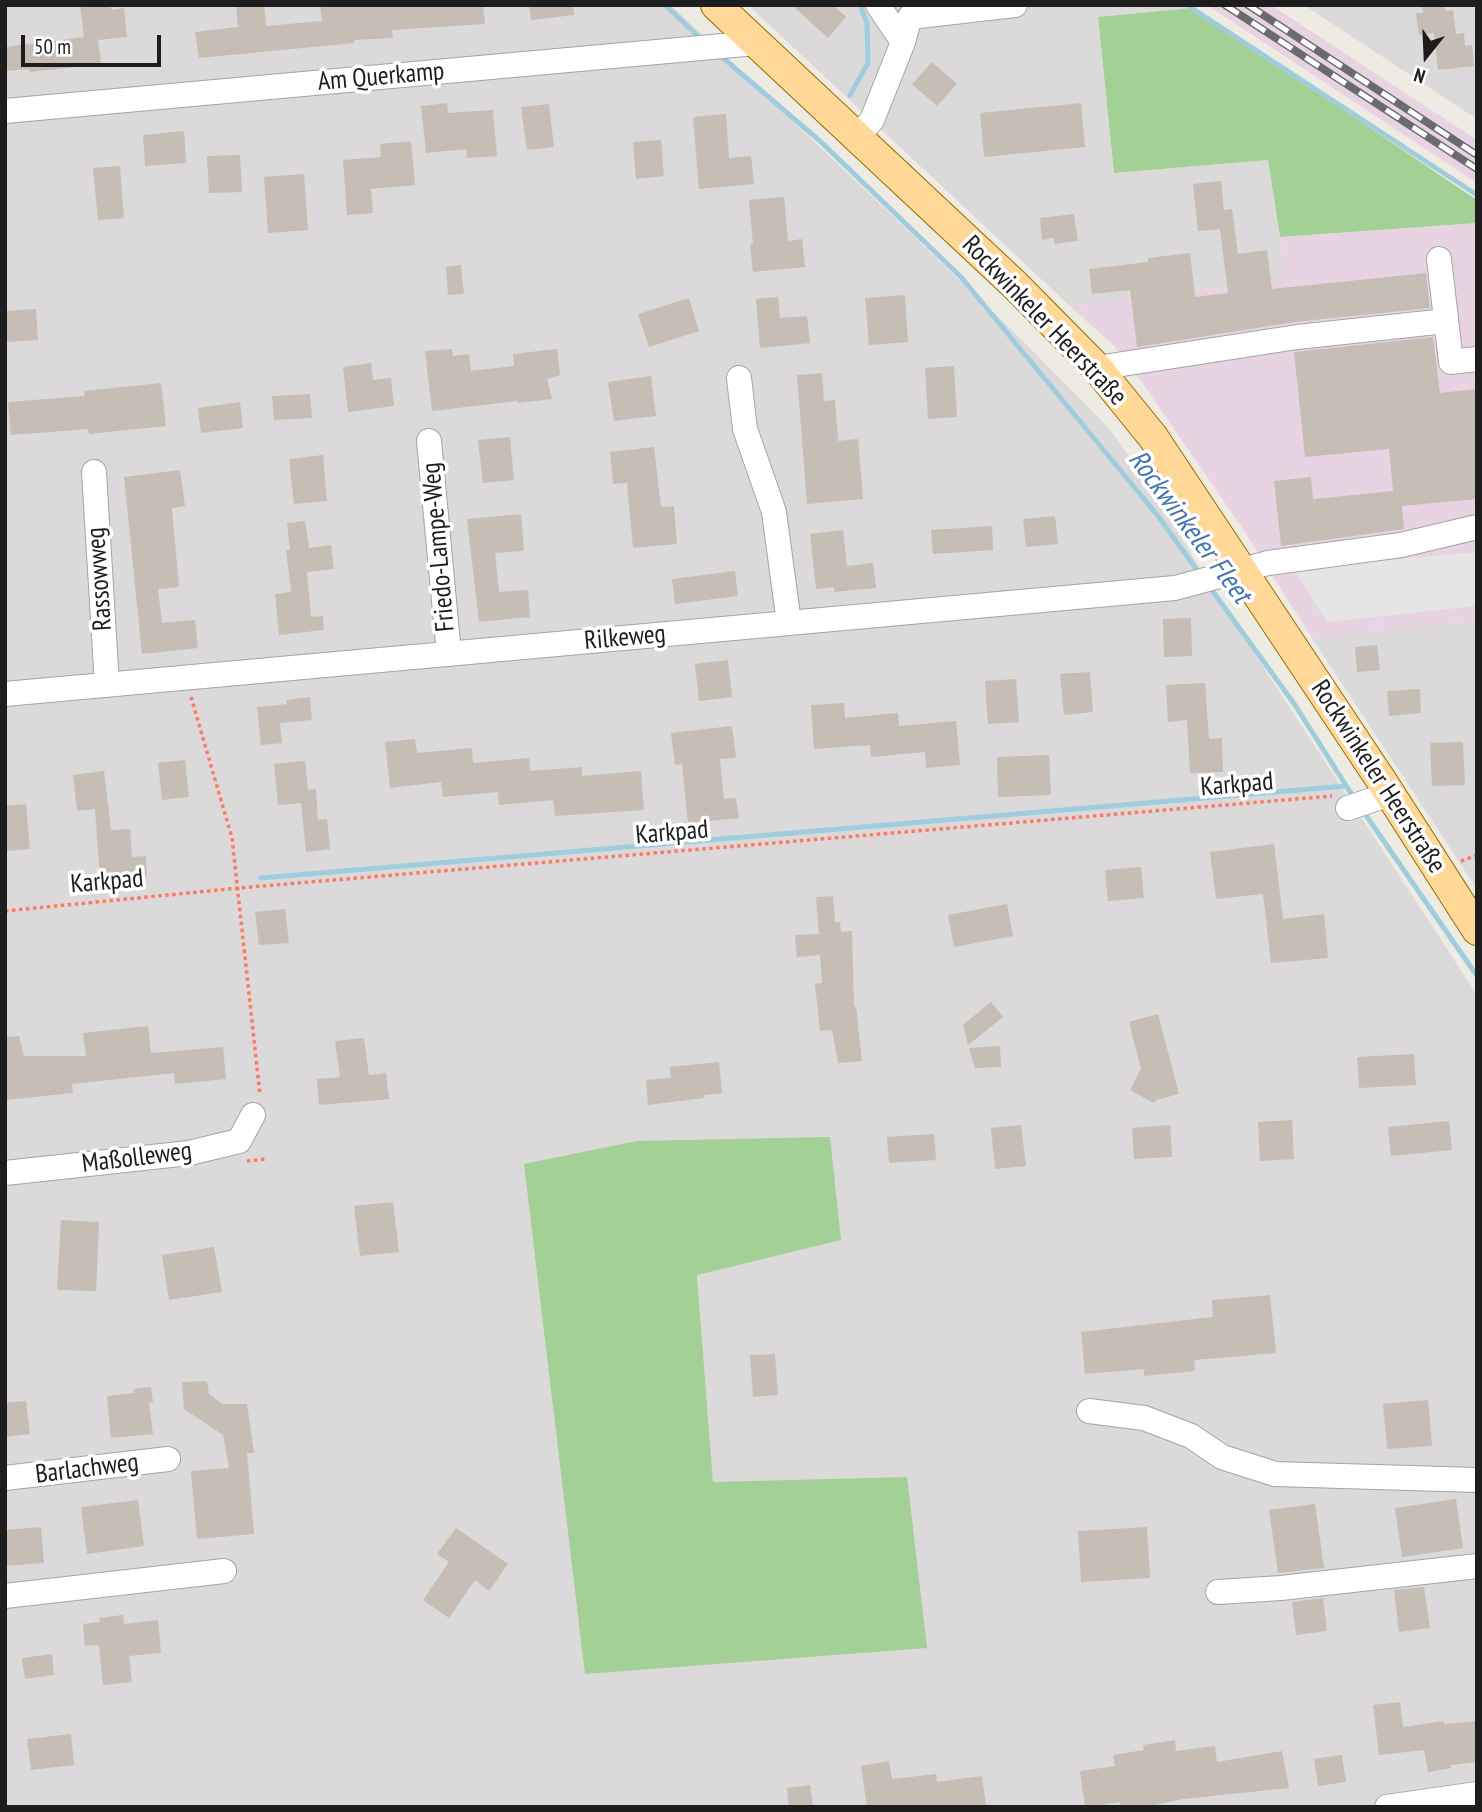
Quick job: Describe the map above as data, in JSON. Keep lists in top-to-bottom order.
{
  "streets": {
    "main road": ["Rockwinkeler Heerstraße"],
    "street": [
      "Am Querkamp",
      "Friedo-Lampe-Weg",
      "Rassowweg",
      "Rilkeweg",
      "Maßolleweg",
      "Barlachweg"
    ],
    "path": ["Karkpad"]
  },
  "crossings": [
    ["Am Querkamp", "Rockwinkeler Heerstraße"],
    ["Rockwinkeler Heerstraße", "Rilkeweg"],
    ["Rockwinkeler Heerstraße", "Karkpad"],
    ["Friedo-Lampe-Weg", "Rilkeweg"],
    ["Rassowweg", "Rilkeweg"]
  ],
  "water": ["Rockwinkeler Fleet"],
  "scale_bar": "50 m",
  "north": "bottom"
}
